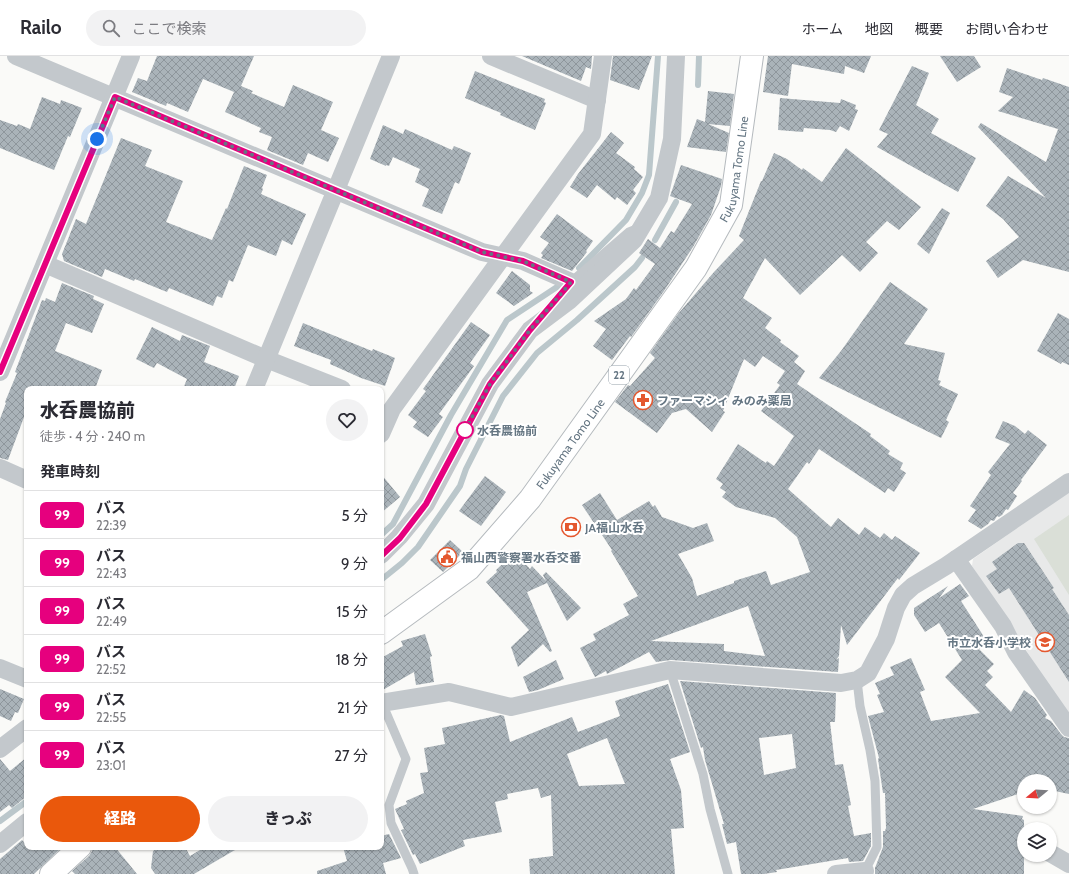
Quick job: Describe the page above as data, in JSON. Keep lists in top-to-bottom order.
{
  "streets": {
    "main road": ["Fukuyama Tomo Line", "22"]
  },
  "places": {
    "pharmacy": ["ファーマシィ みのみ薬局"],
    "other": ["水呑農協前"],
    "bank": ["JA福山水呑"],
    "public building": ["福山西警察署水呑交番"],
    "school or university": ["市立水呑小学校"]
  },
  "lines": ["bus line 99"],
  "north": "left",
  "page": {
    "header": "Railo",
    "search": "ここで検索",
    "nav": [
      "ホーム",
      "地図",
      "概要",
      "お問い合わせ"
    ],
    "heading": [
      ["水呑農協前", "徒歩 · 4 分 · 240 m"],
      "発車時刻"
    ],
    "list": [
      {
        "mark": "99",
        "name": "バス",
        "note": "22:39",
        "value": "5 分"
      },
      {
        "mark": "99",
        "name": "バス",
        "note": "22:43",
        "value": "9 分"
      },
      {
        "mark": "99",
        "name": "バス",
        "note": "22:49",
        "value": "15 分"
      },
      {
        "mark": "99",
        "name": "バス",
        "note": "22:52",
        "value": "18 分"
      },
      {
        "mark": "99",
        "name": "バス",
        "note": "22:55",
        "value": "21 分"
      },
      {
        "mark": "99",
        "name": "バス",
        "note": "23:01",
        "value": "27 分"
      }
    ],
    "buttons": ["経路", "きっぷ"]
  }
}
